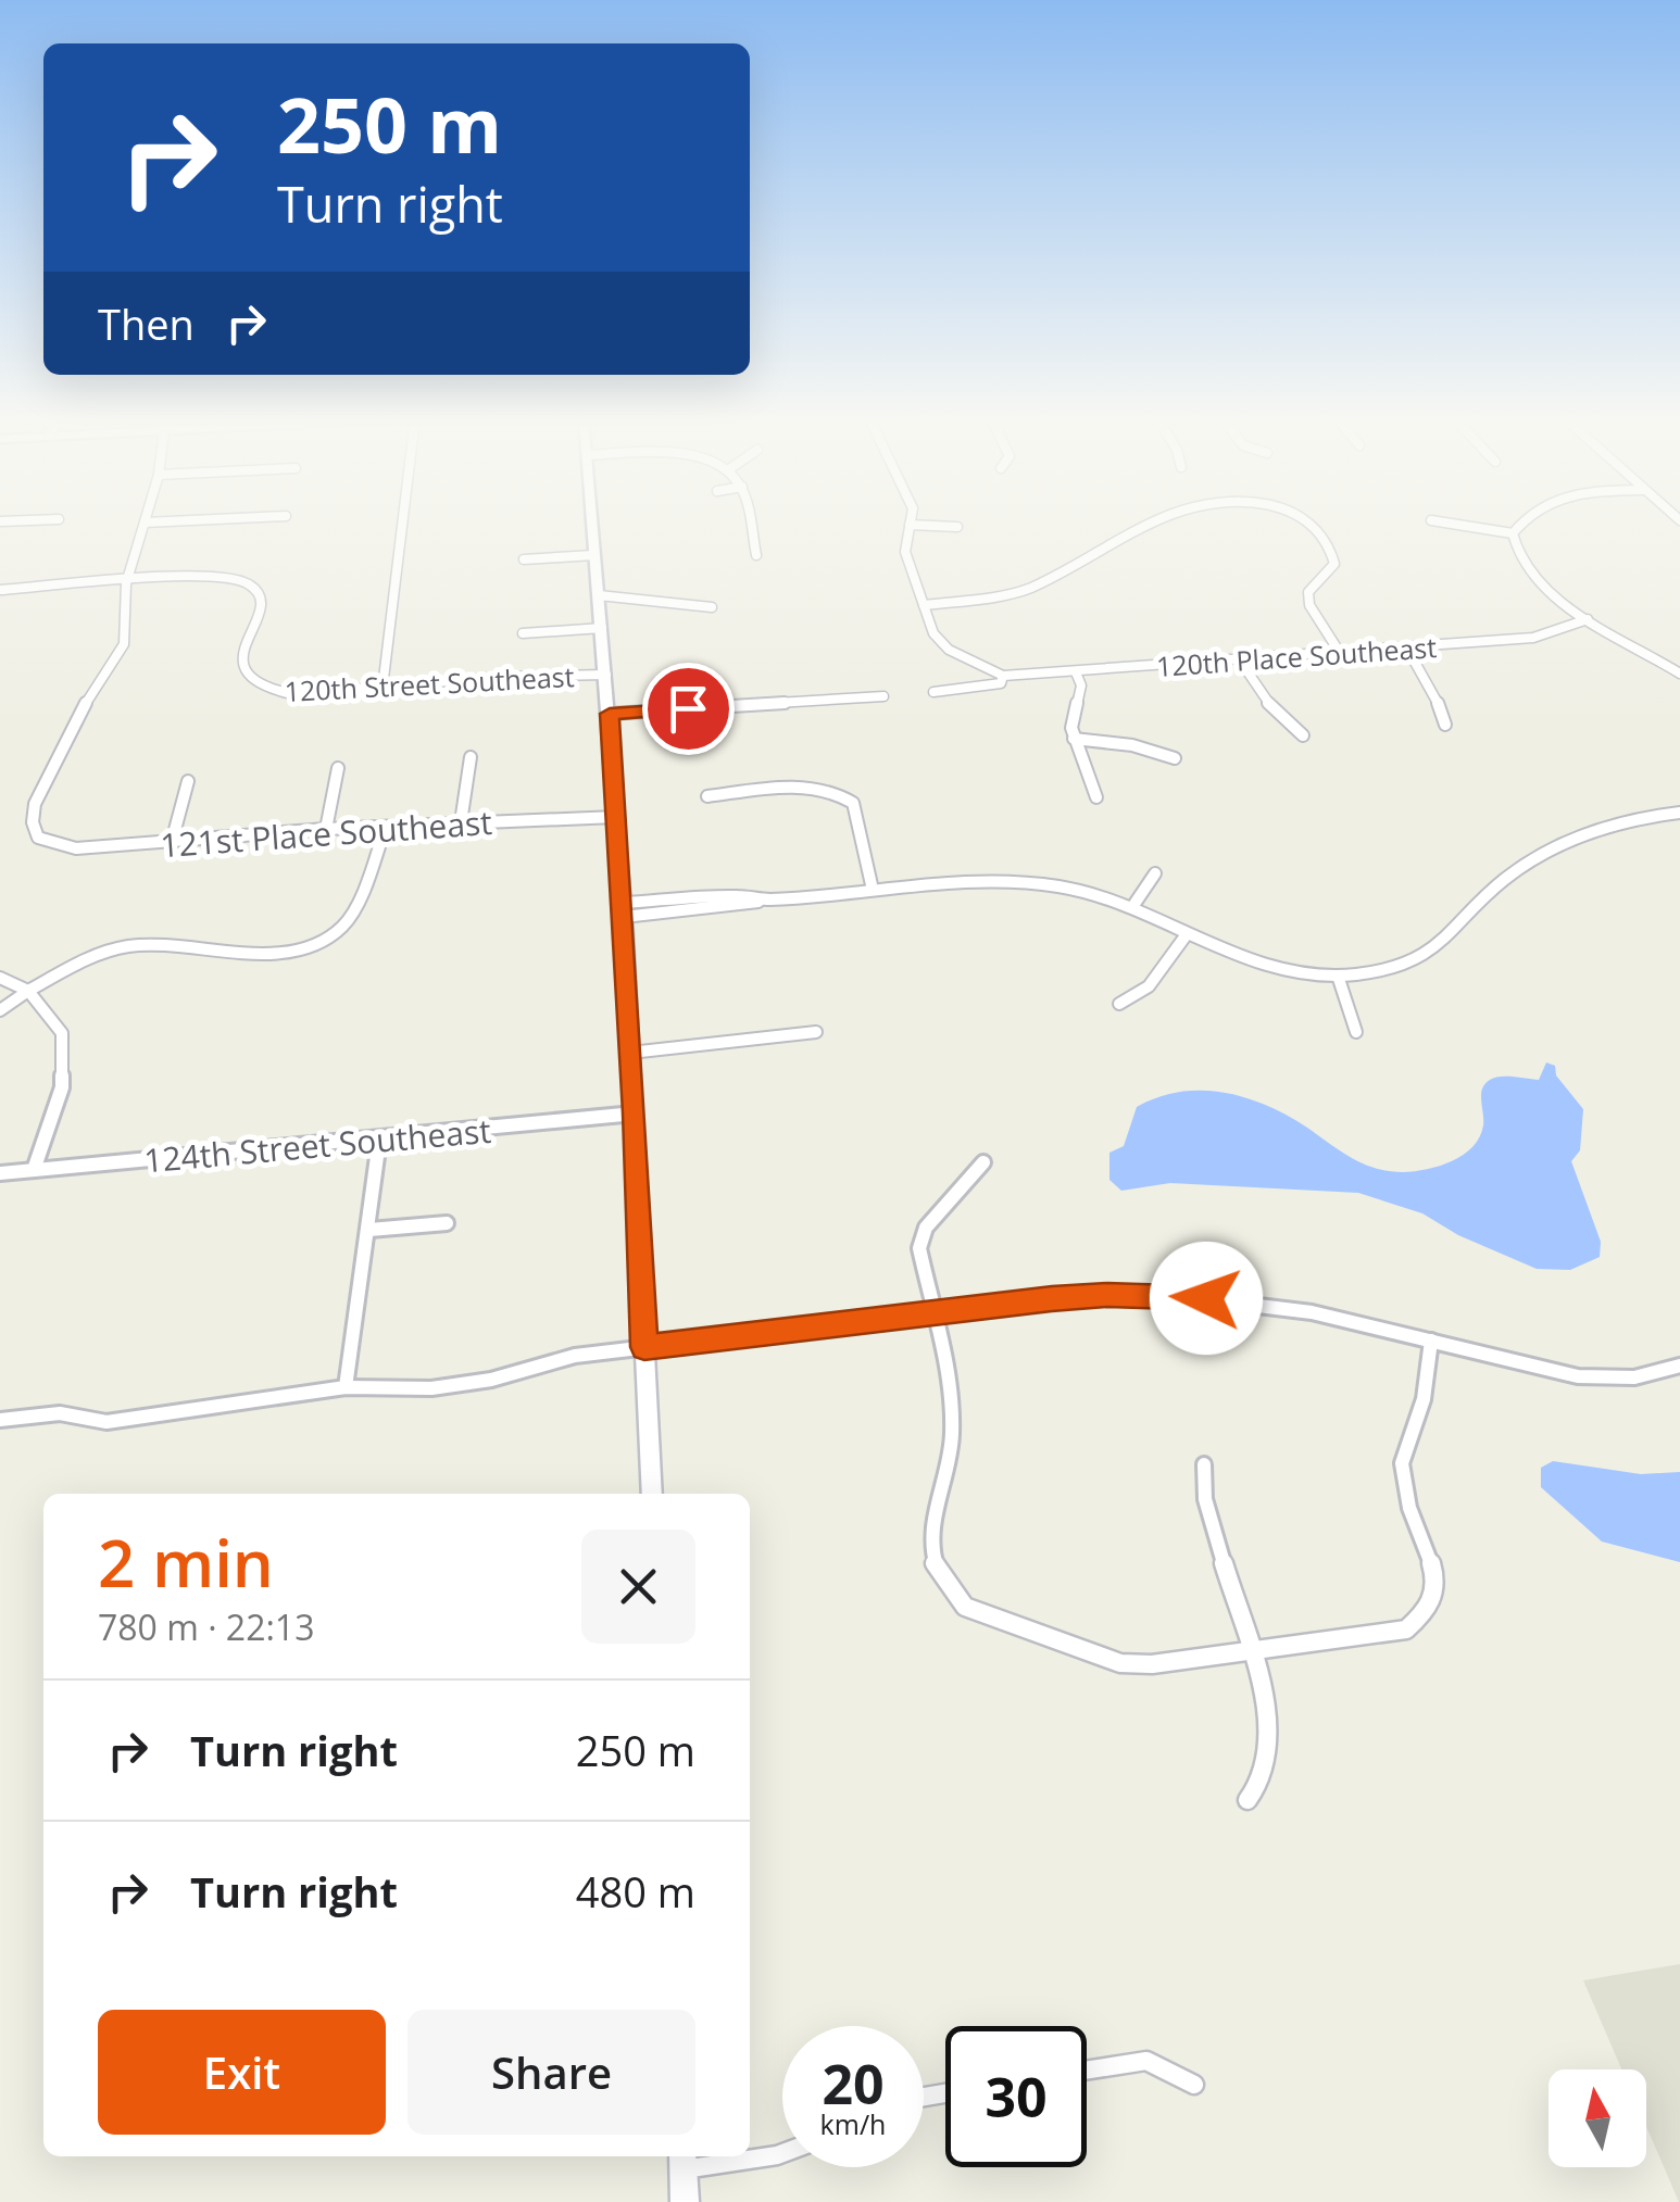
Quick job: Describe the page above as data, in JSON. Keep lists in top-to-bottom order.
{
  "streets": {
    "street": [
      "120th Place Southeast",
      "120th Street Southeast",
      "121st Place Southeast",
      "124th Street Southeast"
    ]
  },
  "crossings": [
    ["120th Street Southeast", "121st Place Southeast"]
  ],
  "north": "top",
  "page": {
    "turn": ["250 m", "Turn right"],
    "then": "Then",
    "heading": ["2 min", "780 m · 22:13"],
    "list": [
      {
        "name": "Turn right",
        "value": "250 m"
      },
      {
        "name": "Turn right",
        "value": "480 m"
      }
    ],
    "buttons": ["Exit", "Share"],
    "speed": "20 km/h",
    "limit": "30"
  }
}
